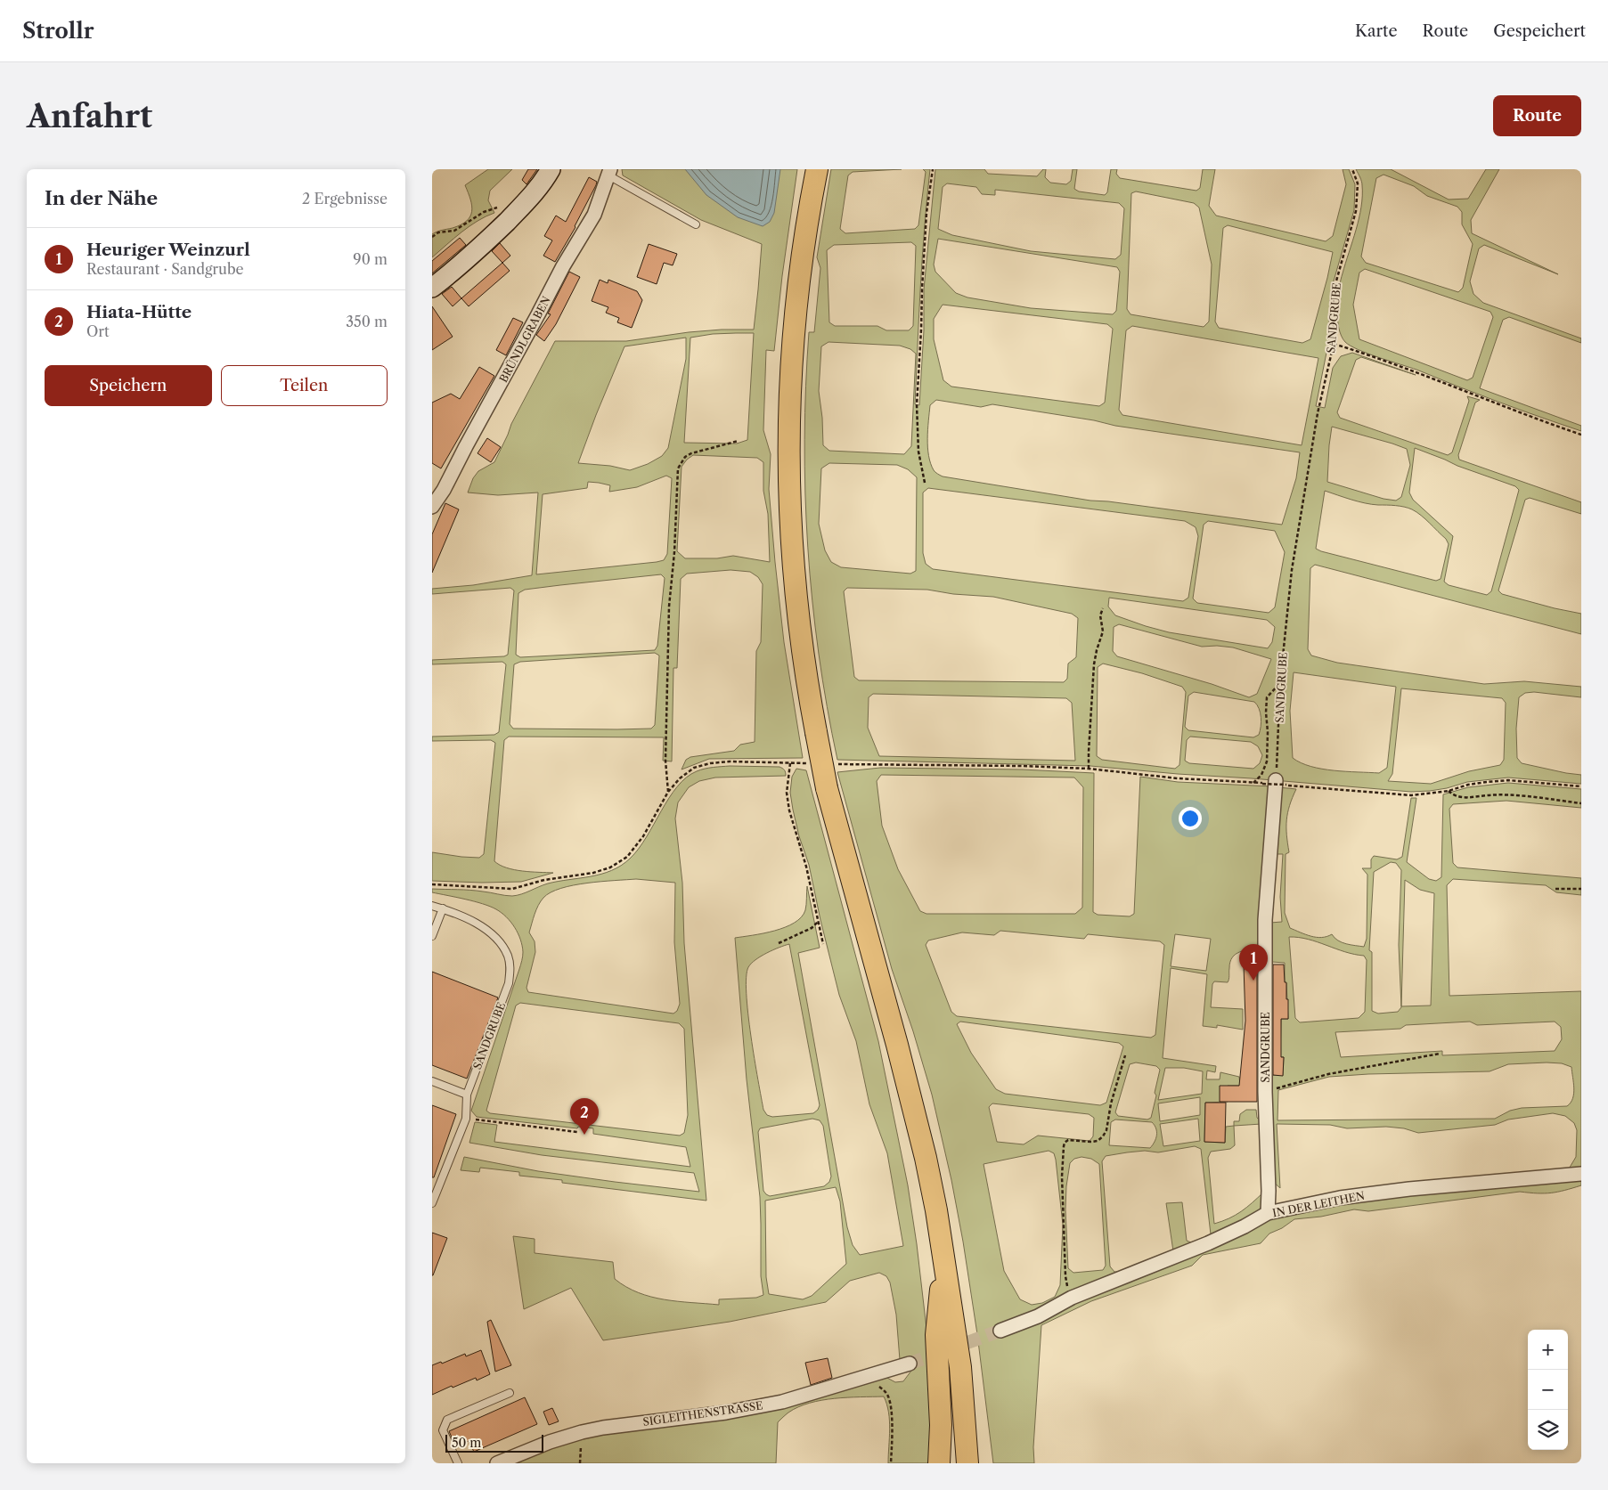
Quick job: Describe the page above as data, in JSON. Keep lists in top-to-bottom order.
{
  "streets": {
    "street": [
      "SANDGRUBE",
      "BRÜNDLGRABEN",
      "IN DER LEITHEN",
      "SIGLEITHENSTRASSE"
    ]
  },
  "crossings": [
    ["SANDGRUBE", "IN DER LEITHEN"]
  ],
  "scale_bar": "50 m",
  "page": {
    "header": "Strollr",
    "nav": ["Karte", "Route", "Gespeichert"],
    "buttons": [
      "Route",
      ["Speichern", "Teilen"]
    ],
    "title": "Anfahrt",
    "heading": ["In der Nähe", "2 Ergebnisse"],
    "list": [
      {
        "mark": "1",
        "name": "Heuriger Weinzurl",
        "note": "Restaurant · Sandgrube",
        "value": "90 m"
      },
      {
        "mark": "2",
        "name": "Hiata-Hütte",
        "note": "Ort",
        "value": "350 m"
      }
    ],
    "pins": ["1", "2"],
    "map_buttons": ["+", "−"],
    "scale": "50 m"
  }
}
